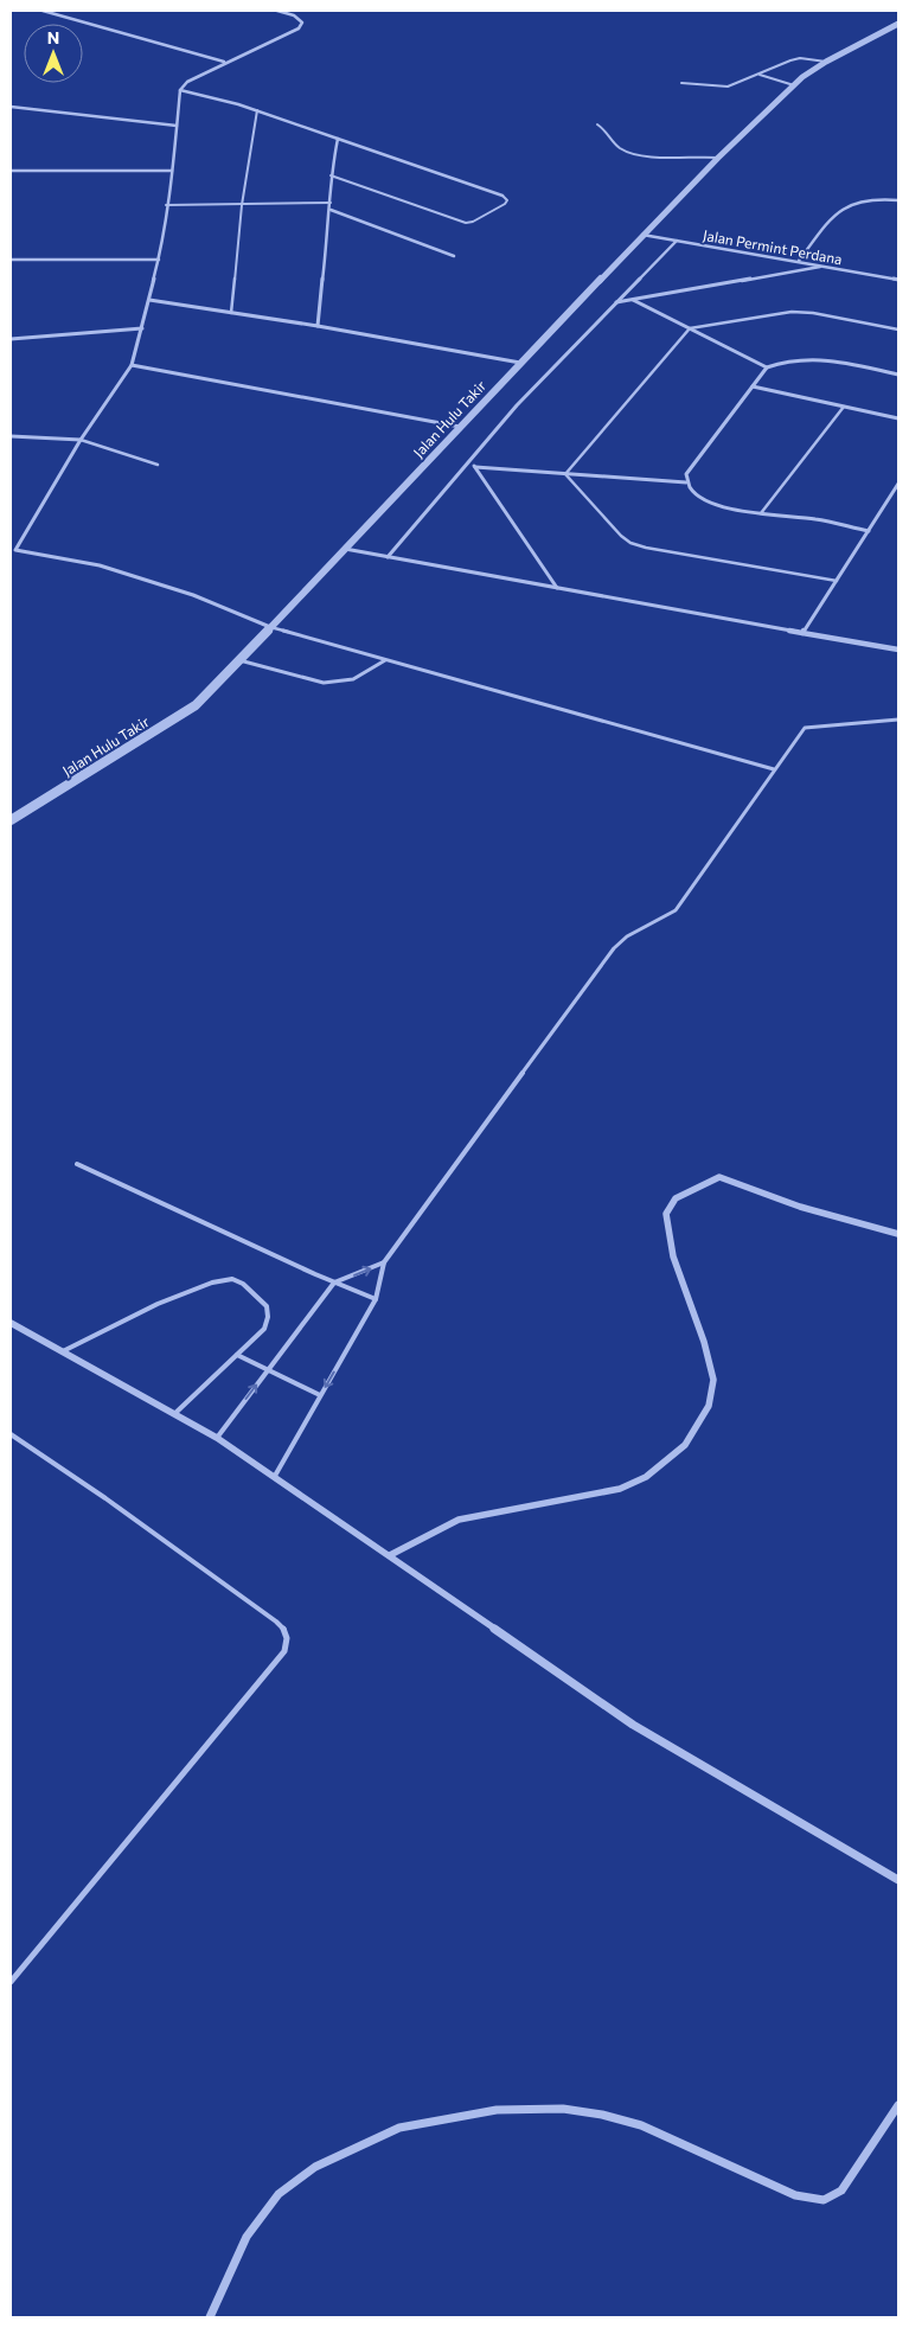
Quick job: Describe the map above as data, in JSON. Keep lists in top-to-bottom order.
{
  "streets": {
    "street": ["Jalan Permint Perdana", "Jalan Hulu Takir"]
  },
  "crossings": [
    ["Jalan Permint Perdana", "Jalan Hulu Takir"]
  ],
  "north": "top"
}
